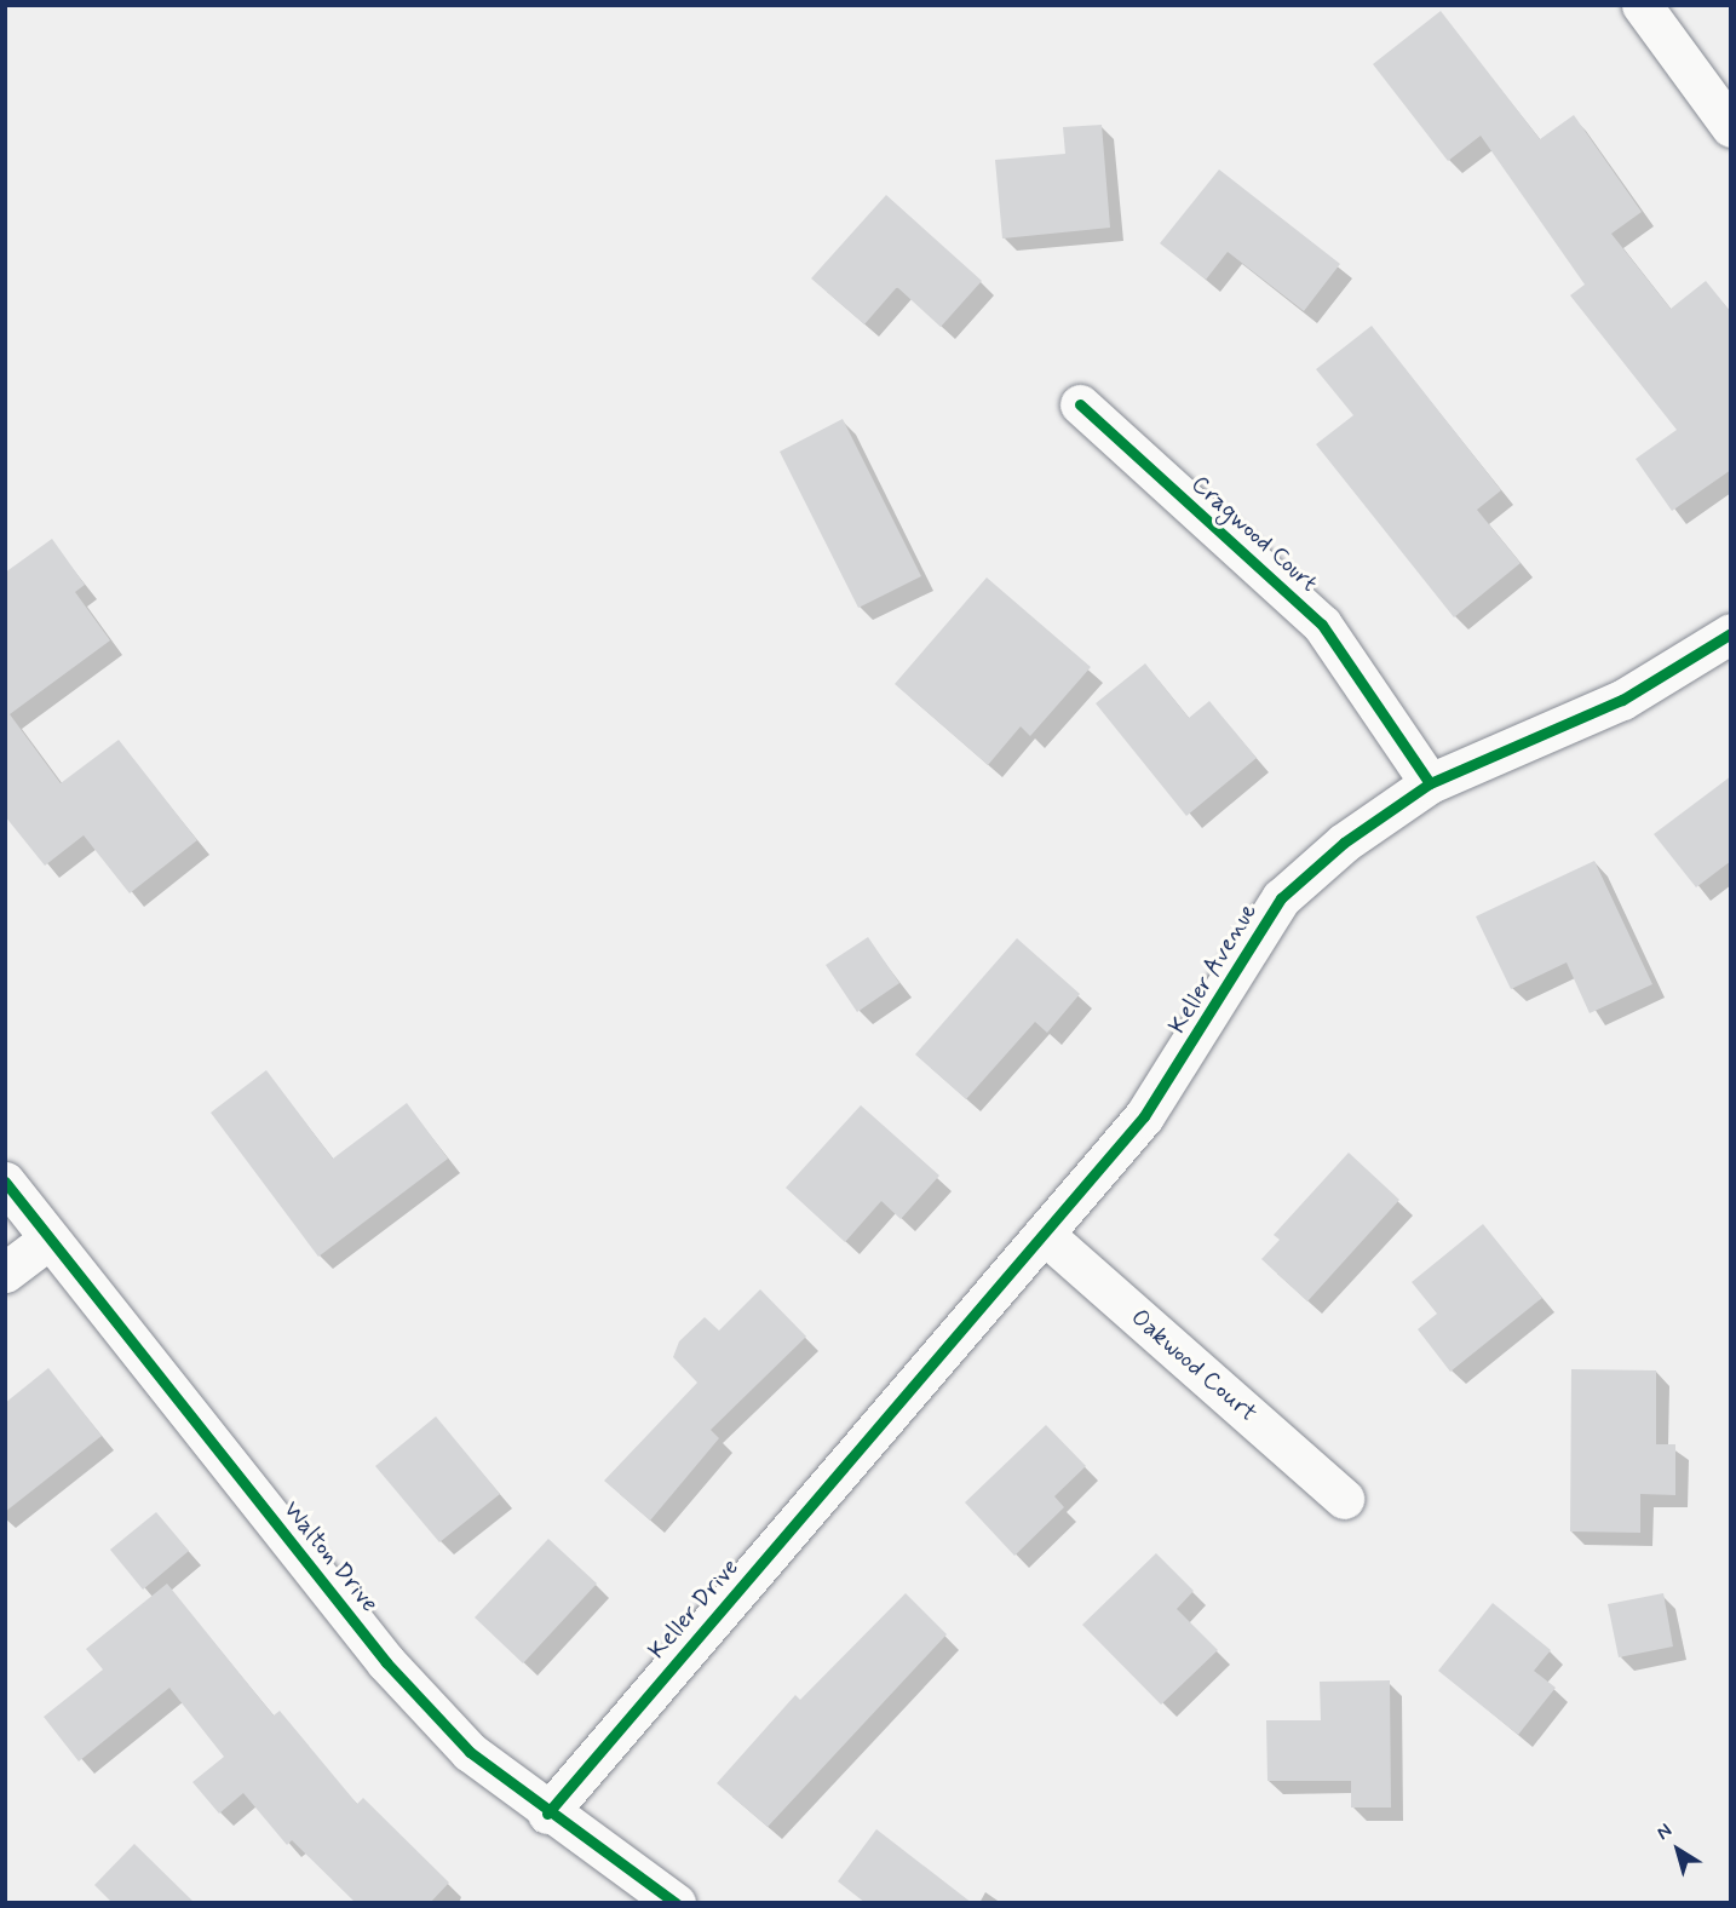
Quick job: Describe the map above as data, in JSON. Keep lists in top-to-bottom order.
{
  "streets": {
    "street": [
      "Cragwood Court",
      "Keller Avenue",
      "Oakwood Court",
      "Walton Drive",
      "Keller Drive"
    ]
  },
  "crossings": [
    ["Cragwood Court", "Keller Avenue"],
    ["Keller Avenue", "Oakwood Court"],
    ["Keller Avenue", "Keller Drive"],
    ["Walton Drive", "Keller Drive"]
  ],
  "north": "top left"
}
